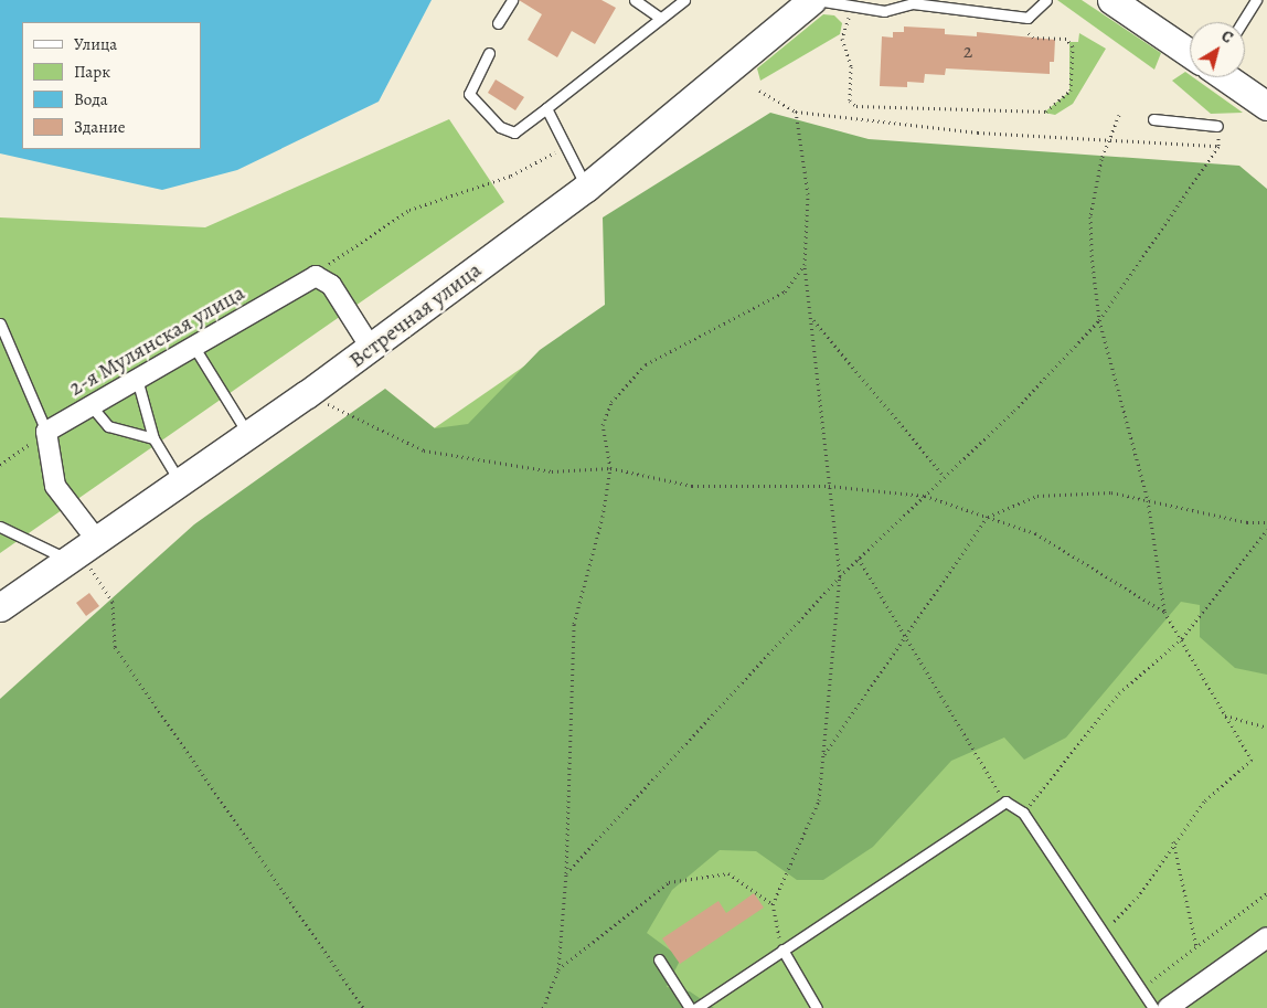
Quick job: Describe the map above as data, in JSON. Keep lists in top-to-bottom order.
{
  "streets": {
    "main road": ["Встречная улица"],
    "street": ["2-я Мулянская улица"]
  },
  "house_numbers": ["2"],
  "legend": [
    "Улица",
    "Парк",
    "Вода",
    "Здание"
  ],
  "north": "top right"
}
